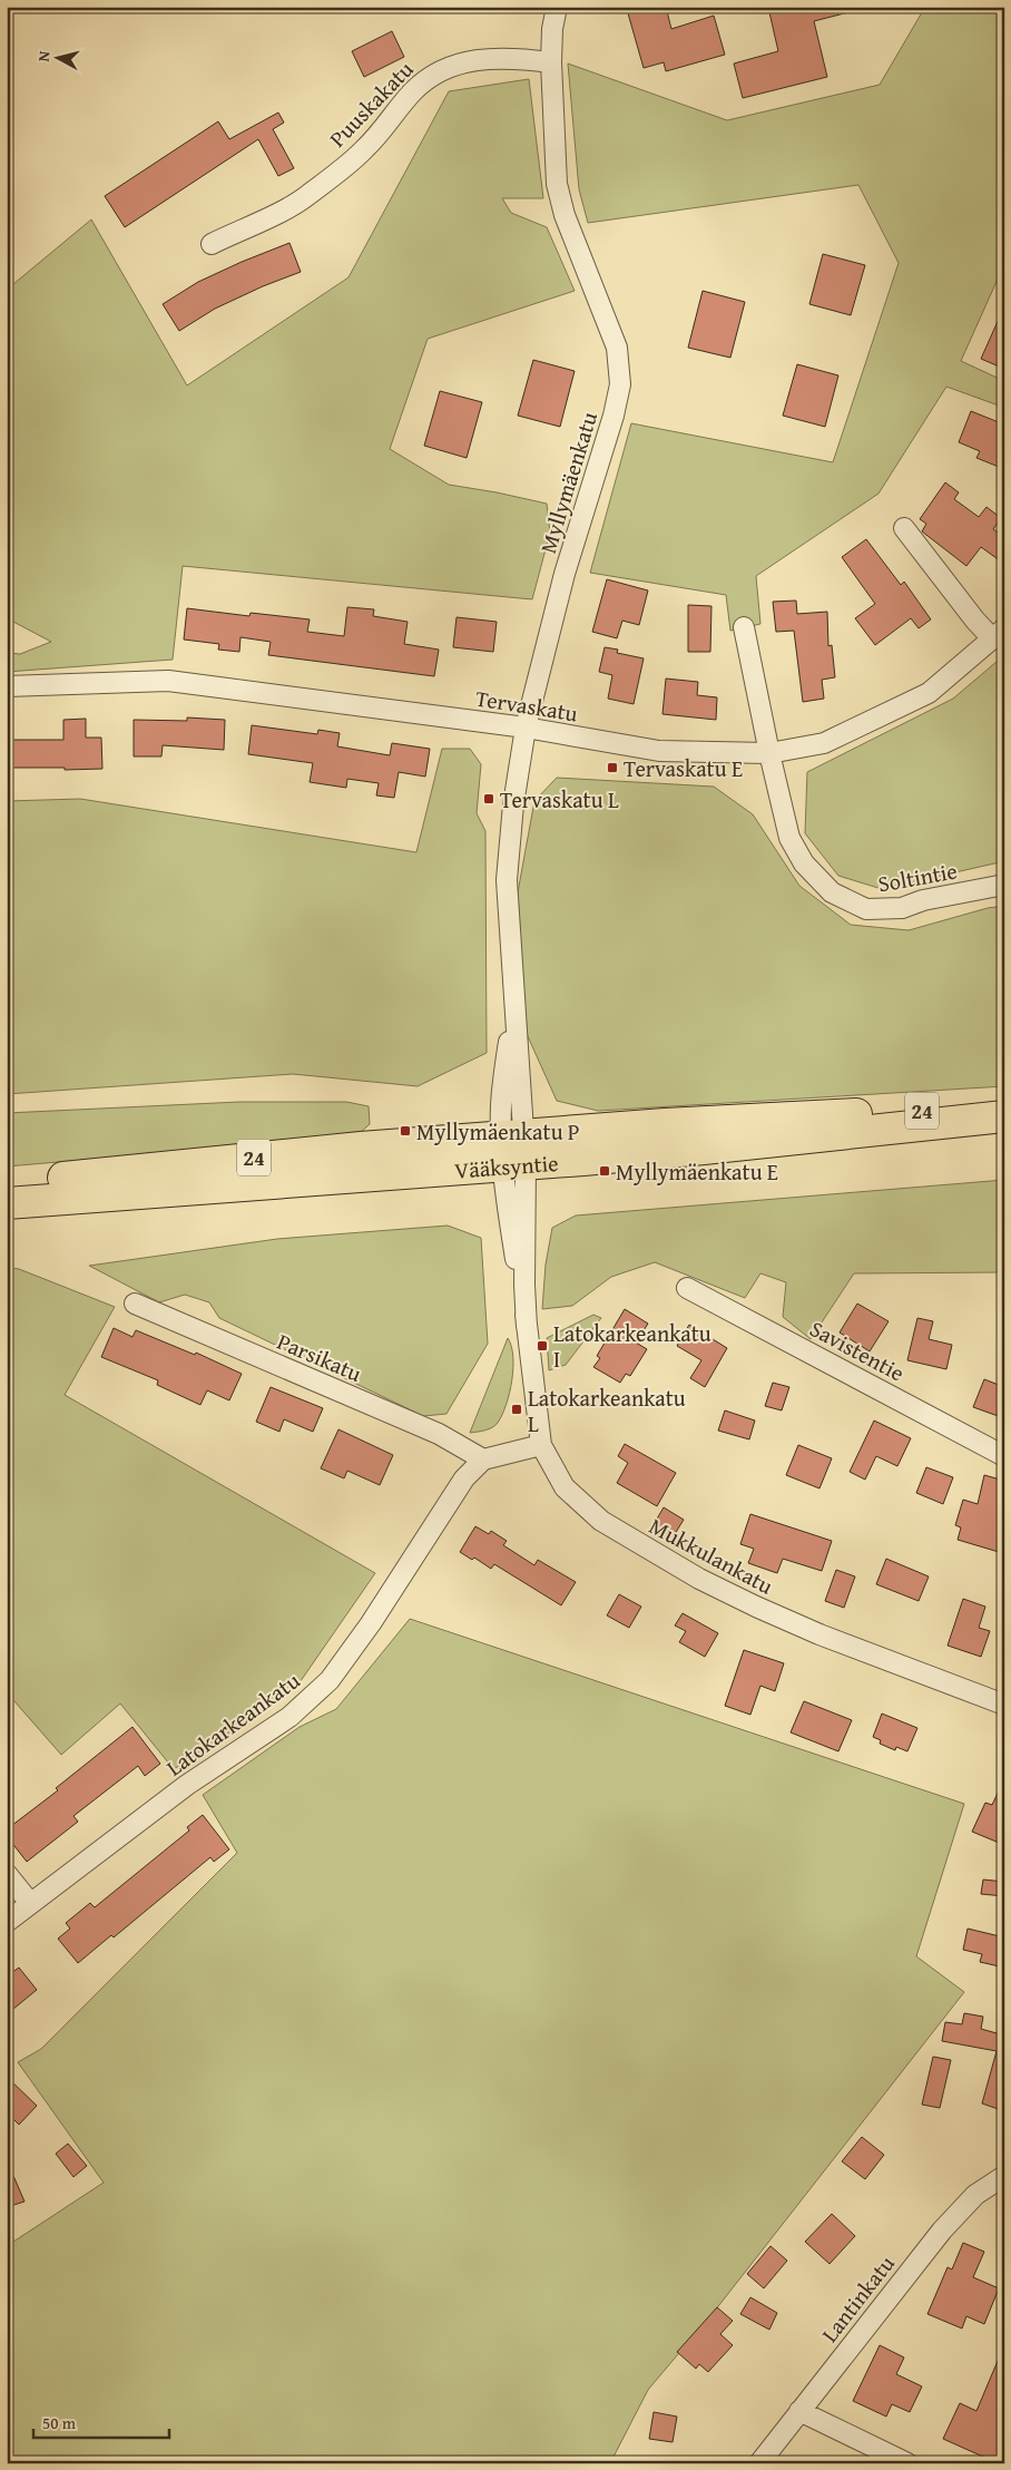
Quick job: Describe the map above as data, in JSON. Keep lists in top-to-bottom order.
{
  "streets": {
    "highway": ["24", "Vääksyntie"],
    "street": [
      "Puuskakatu",
      "Myllymäenkatu",
      "Tervaskatu",
      "Soltintie",
      "Savistentie",
      "Parsikatu",
      "Mukkulankatu",
      "Latokarkeankatu",
      "Lantinkatu"
    ]
  },
  "crossings": [
    ["Puuskakatu", "Myllymäenkatu"],
    ["Myllymäenkatu", "Tervaskatu"],
    ["Myllymäenkatu", "Vääksyntie"],
    ["Myllymäenkatu", "Mukkulankatu"],
    ["Tervaskatu", "Soltintie"],
    ["Vääksyntie", "Mukkulankatu"],
    ["Parsikatu", "Latokarkeankatu"]
  ],
  "places": {
    "transit": [
      "Tervaskatu E",
      "Tervaskatu L",
      "Myllymäenkatu P",
      "Myllymäenkatu E",
      "Latokarkeankatu I",
      "Latokarkeankatu L"
    ]
  },
  "scale_bar": "50 m",
  "north": "left"
}
